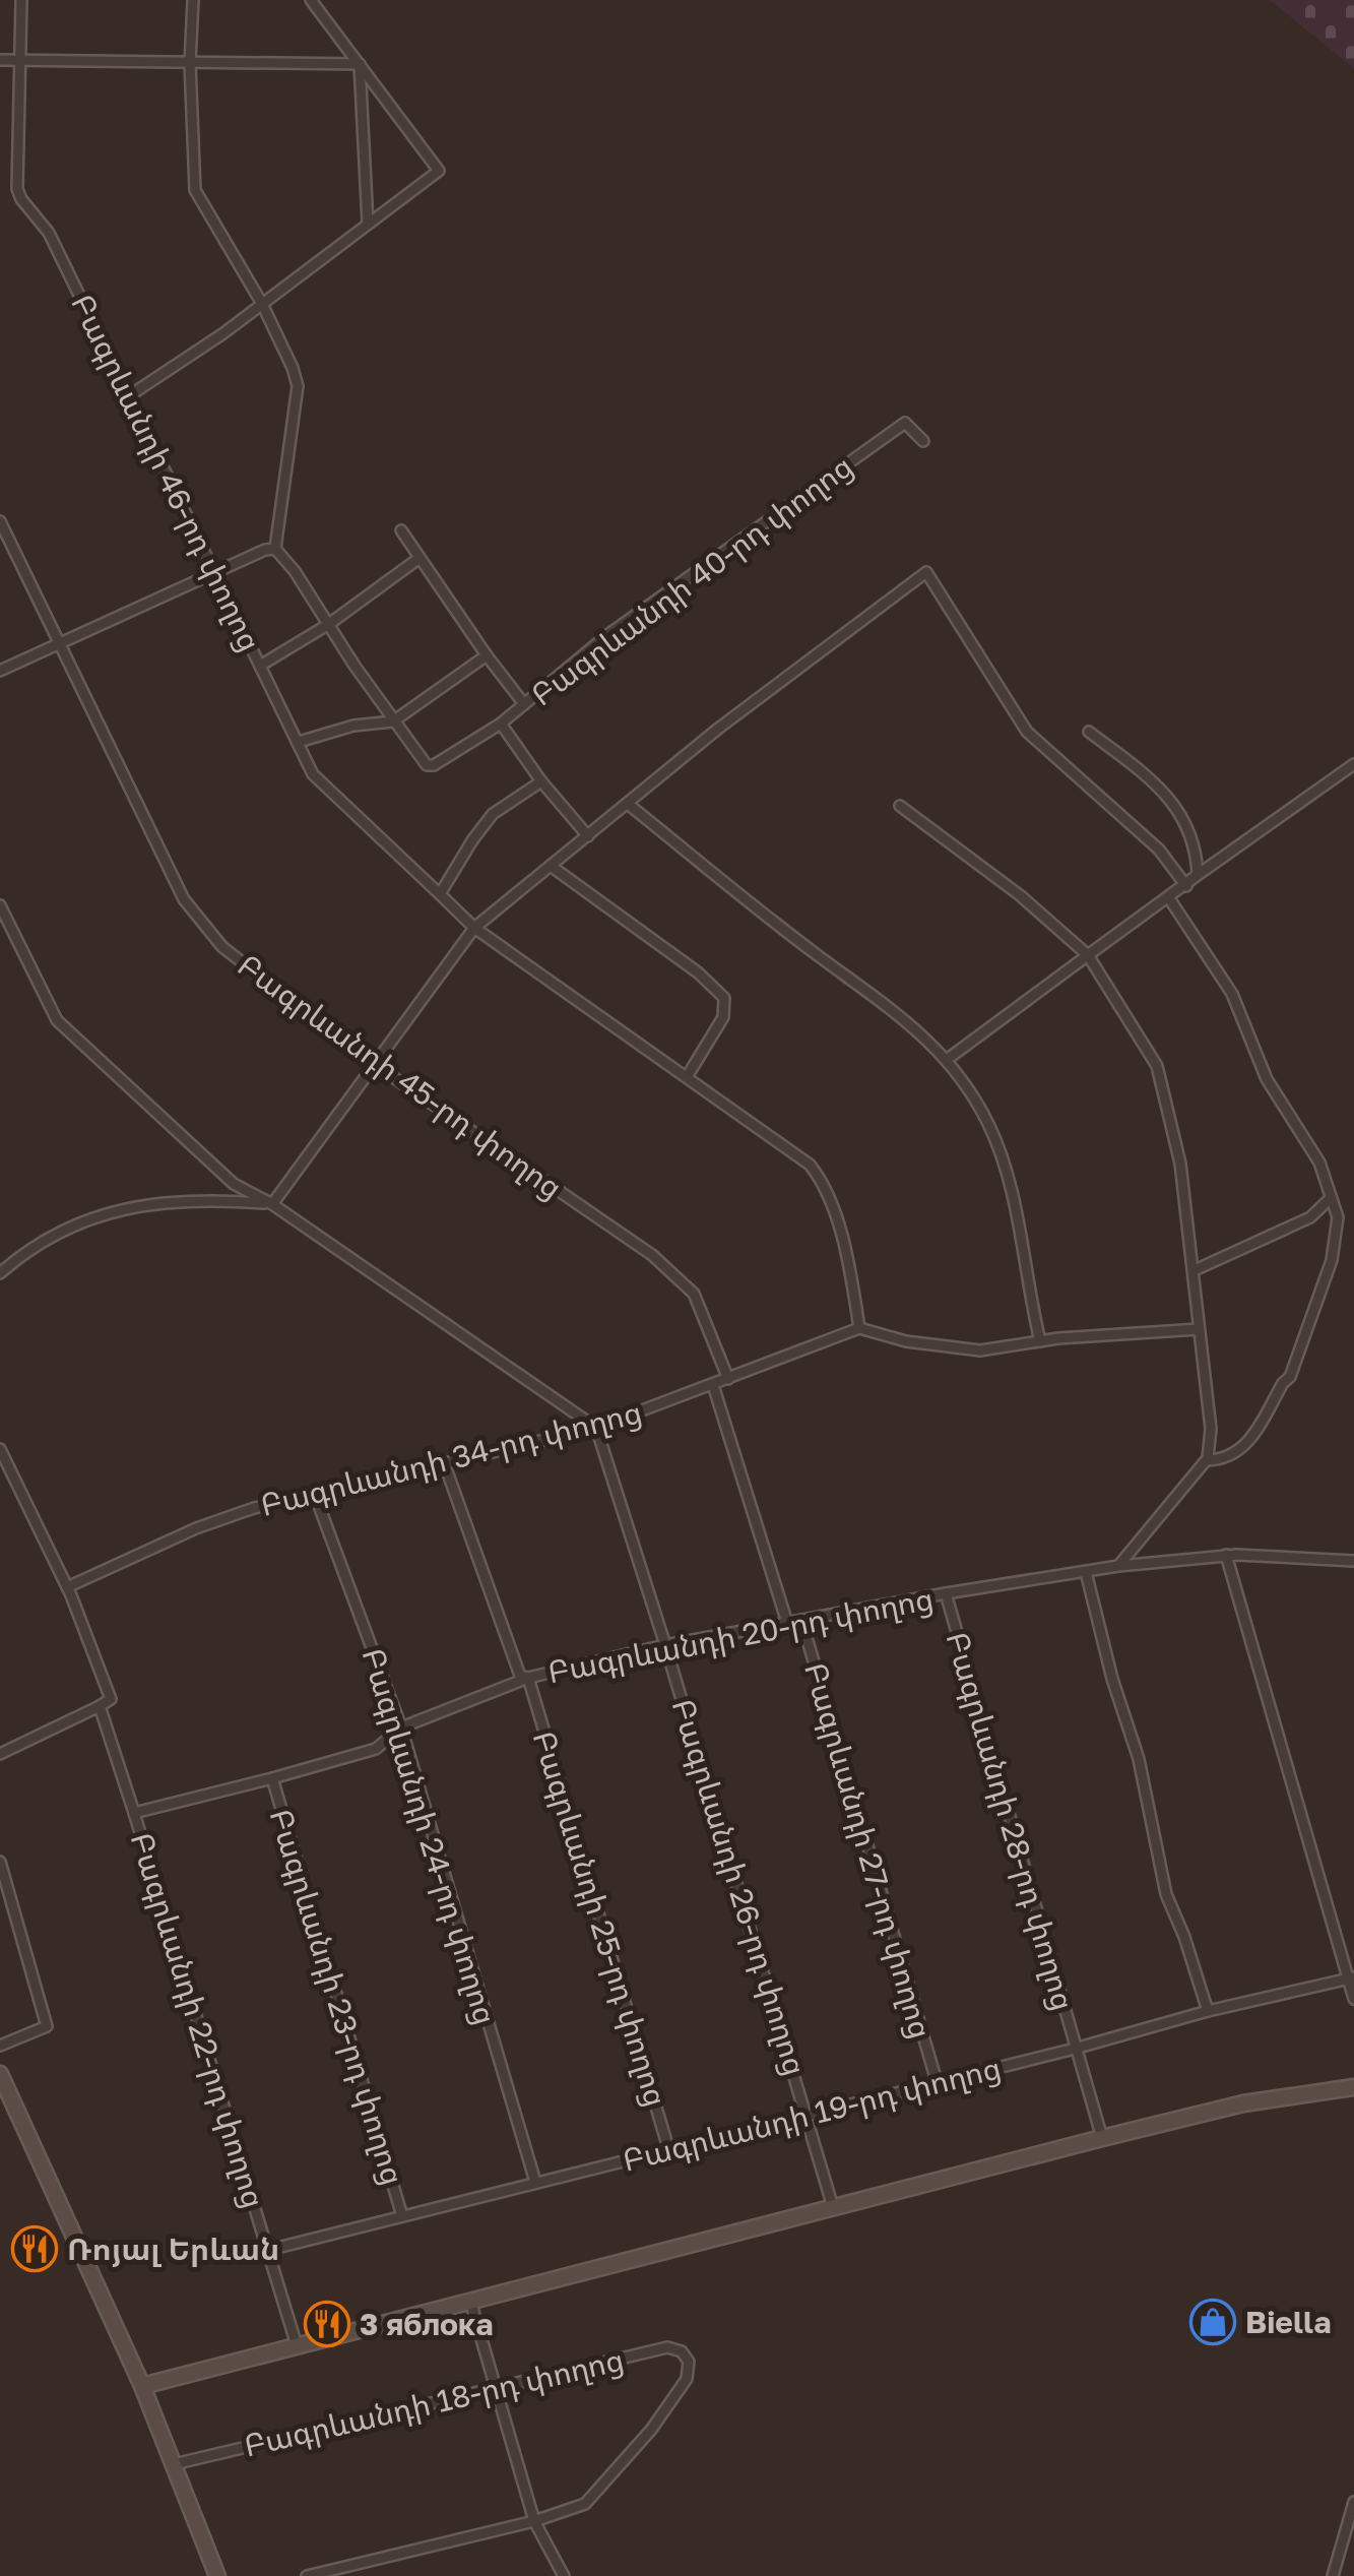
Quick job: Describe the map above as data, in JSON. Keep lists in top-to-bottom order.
{
  "streets": {
    "street": [
      "Բագրևանդի 46-րդ փողոց",
      "Բագրևանդի 40-րդ փողոց",
      "Բագրևանդի 45-րդ փողոց",
      "Բագրևանդի 34-րդ փողոց",
      "Բագրևանդի 20-րդ փողոց",
      "Բագրևանդի 28-րդ փողոց",
      "Բագրևանդի 24-րդ փողոց",
      "Բագրևանդի 27-րդ փողոց",
      "Բագրևանդի 26-րդ փողոց",
      "Բագրևանդի 25-րդ փողոց",
      "Բագրևանդի 23-րդ փողոց",
      "Բագրևանդի 22-րդ փողոց",
      "Բագրևանդի 19-րդ փողոց",
      "Բագրևանդի 18-րդ փողոց"
    ]
  },
  "crossings": [
    ["Բագրևանդի 45-րդ փողոց", "Բագրևանդի 34-րդ փողոց"],
    ["Բագրևանդի 34-րդ փողոց", "Բագրևանդի 24-րդ փողոց"],
    ["Բագրևանդի 34-րդ փողոց", "Բագրևանդի 26-րդ փողոց"],
    ["Բագրևանդի 34-րդ փողոց", "Բագրևանդի 25-րդ փողոց"],
    ["Բագրևանդի 20-րդ փողոց", "Բագրևանդի 28-րդ փողոց"],
    ["Բագրևանդի 20-րդ փողոց", "Բագրևանդի 24-րդ փողոց"],
    ["Բագրևանդի 20-րդ փողոց", "Բագրևանդի 27-րդ փողոց"],
    ["Բագրևանդի 20-րդ փողոց", "Բագրևանդի 26-րդ փողոց"],
    ["Բագրևանդի 20-րդ փողոց", "Բագրևանդի 25-րդ փողոց"],
    ["Բագրևանդի 20-րդ փողոց", "Բագրևանդի 23-րդ փողոց"],
    ["Բագրևանդի 20-րդ փողոց", "Բագրևանդի 22-րդ փողոց"],
    ["Բագրևանդի 28-րդ փողոց", "Բագրևանդի 19-րդ փողոց"],
    ["Բագրևանդի 24-րդ փողոց", "Բագրևանդի 19-րդ փողոց"],
    ["Բագրևանդի 27-րդ փողոց", "Բագրևանդի 19-րդ փողոց"],
    ["Բագրևանդի 26-րդ փողոց", "Բագրևանդի 19-րդ փողոց"],
    ["Բագրևանդի 25-րդ փողոց", "Բագրևանդի 19-րդ փողոց"],
    ["Բագրևանդի 23-րդ փողոց", "Բագրևանդի 19-րդ փողոց"],
    ["Բագրևանդի 22-րդ փողոց", "Բագրևանդի 19-րդ փողոց"]
  ],
  "places": {
    "restaurant": ["Ռոյալ Երևան", "3 яблока"],
    "shop": ["Biella"]
  }
}
